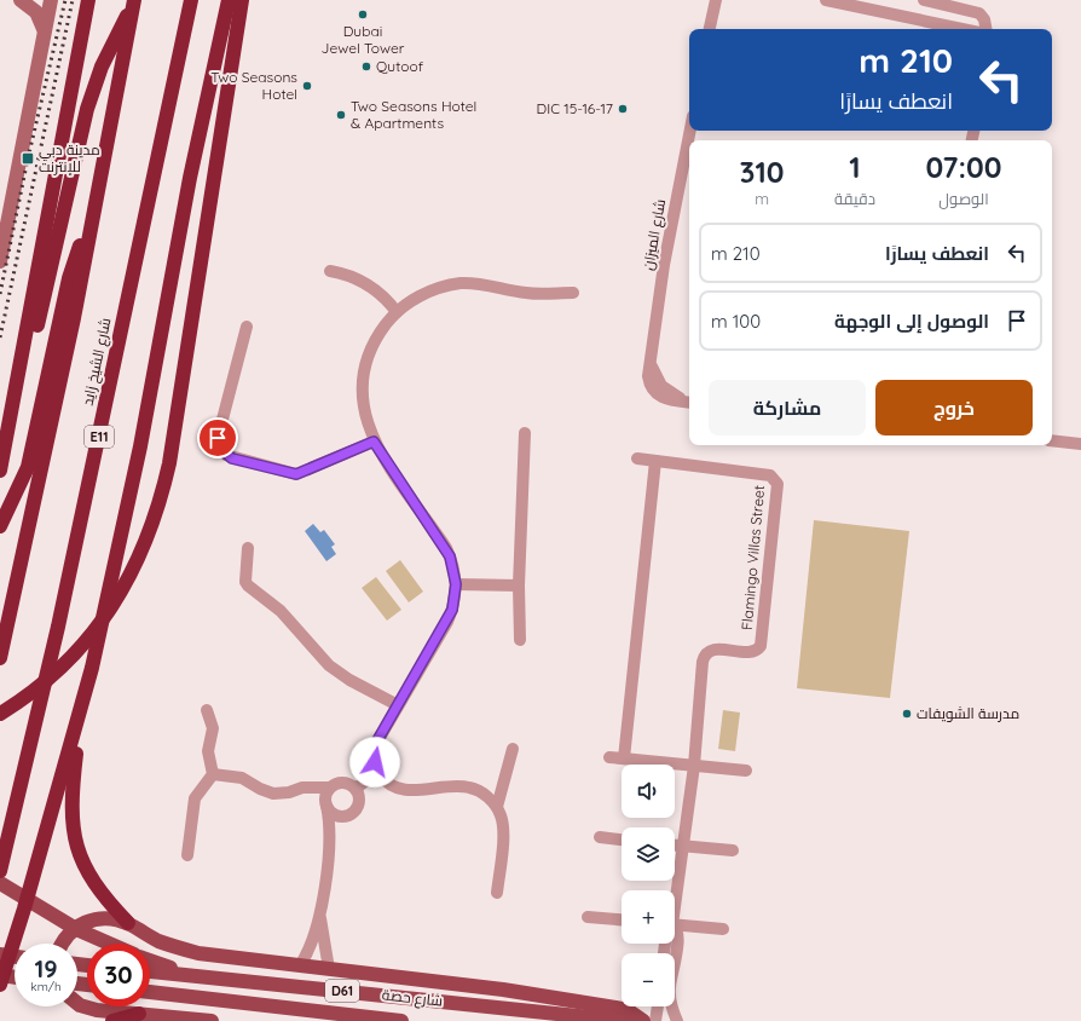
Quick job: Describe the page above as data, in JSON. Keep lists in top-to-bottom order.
{
  "streets": {
    "highway": ["شارع الشيخ زايد", "E11"],
    "main road": ["D61", "شارع حصة"],
    "street": ["شارع الميزان", "Flamingo Villas Street"]
  },
  "places": {
    "other": [
      "Dubai Jewel Tower",
      "Qutoof",
      "Two Seasons Hotel",
      "DIC 15-16-17",
      "Two Seasons Hotel & Apartments",
      "مدرسة الشويفات"
    ],
    "transit": ["مدينة دبي للإنترنت"]
  },
  "page": {
    "turn": ["210 m", "انعطف يسارًا"],
    "eta": [
      "07:00",
      "الوصول",
      "1",
      "دقيقة",
      "310",
      "m"
    ],
    "list": [
      {
        "name": "انعطف يسارًا",
        "value": "210 m"
      },
      {
        "name": "الوصول إلى الوجهة",
        "value": "100 m"
      }
    ],
    "buttons": ["خروج", "مشاركة"],
    "map_buttons": ["+", "−"],
    "speed": "19 km/h",
    "limit": "30"
  }
}
